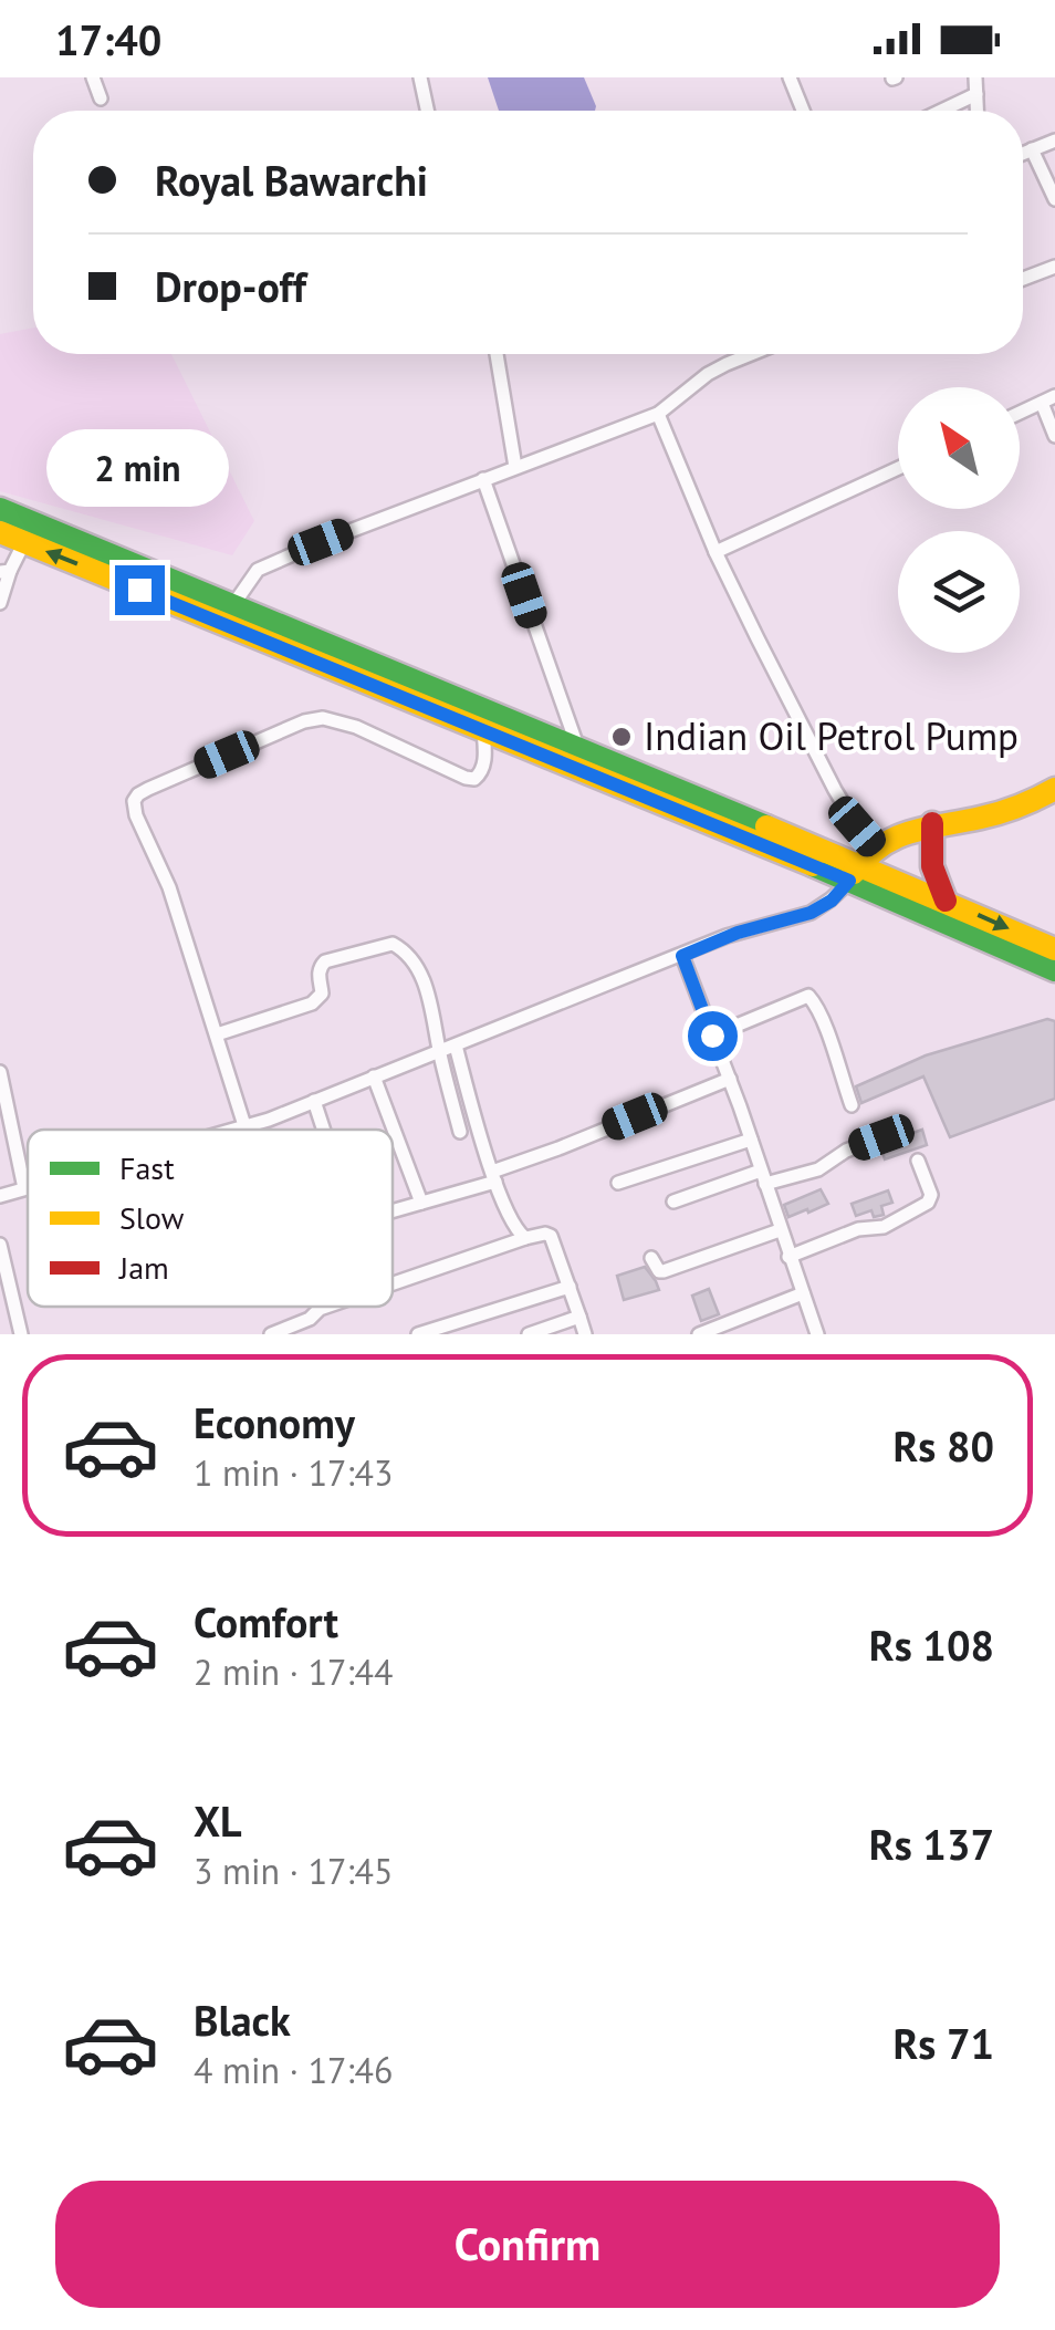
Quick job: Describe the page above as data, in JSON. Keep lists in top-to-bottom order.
{
  "places": ["Indian Oil Petrol Pump"],
  "legend": ["Fast", "Slow", "Jam"],
  "north": "top left",
  "page": {
    "status": "17:40",
    "banner": ["Royal Bawarchi", "Drop-off"],
    "bubble": "2 min",
    "list": [
      {
        "name": "Economy",
        "note": "1 min · 17:43",
        "value": "Rs 80"
      },
      {
        "name": "Comfort",
        "note": "2 min · 17:44",
        "value": "Rs 108"
      },
      {
        "name": "XL",
        "note": "3 min · 17:45",
        "value": "Rs 137"
      },
      {
        "name": "Black",
        "note": "4 min · 17:46",
        "value": "Rs 71"
      }
    ],
    "buttons": "Confirm"
  }
}
